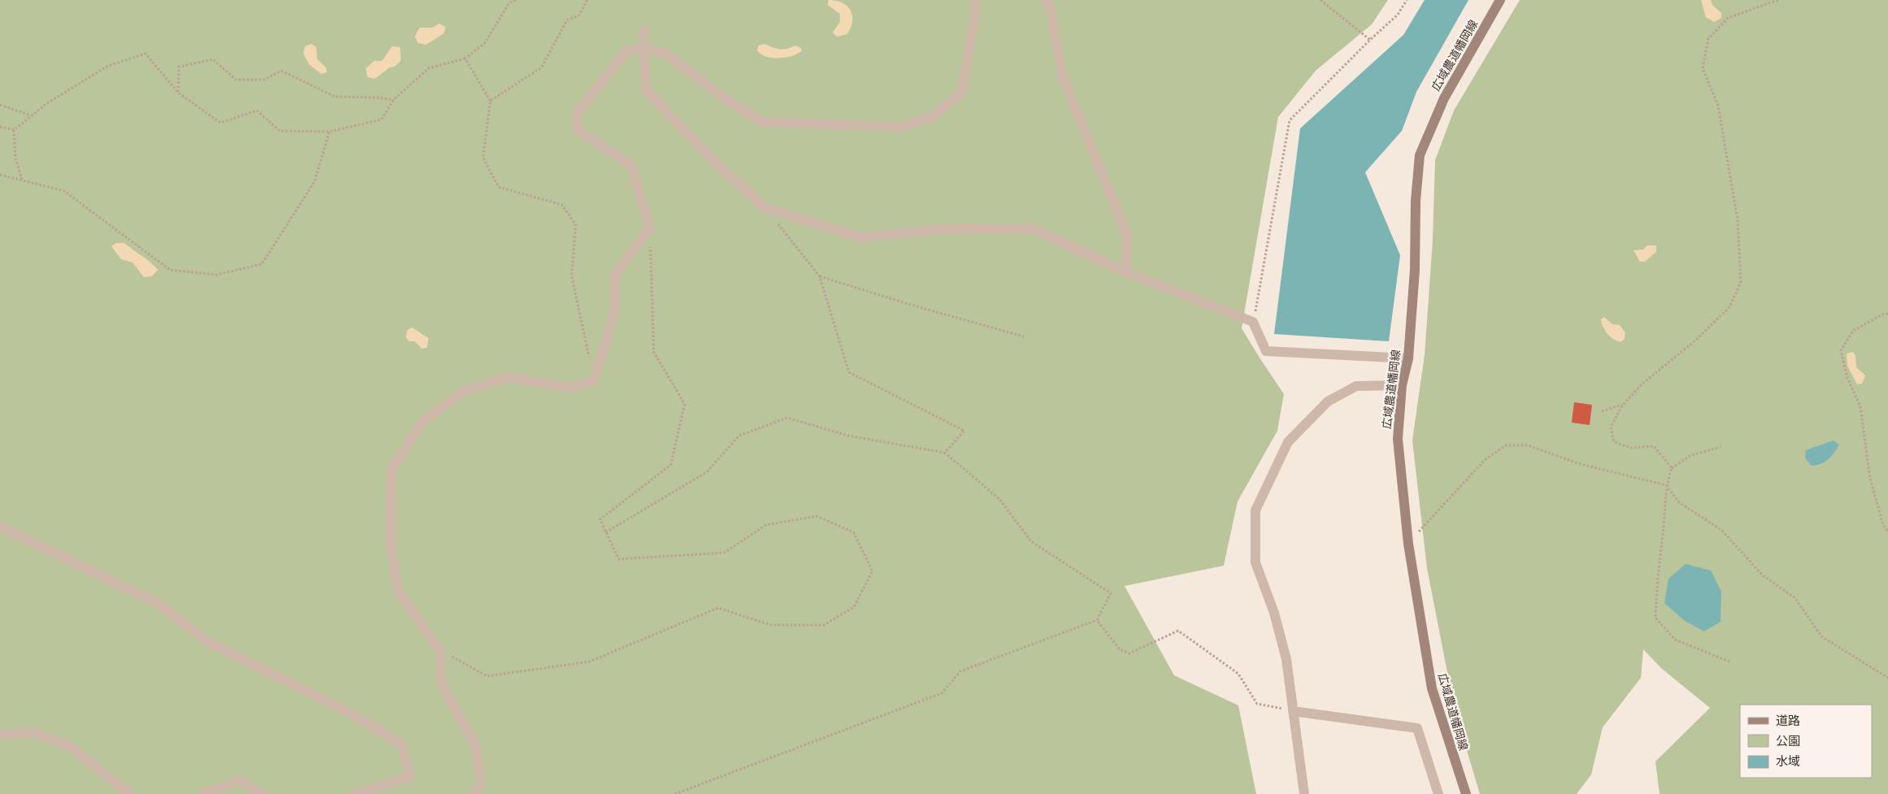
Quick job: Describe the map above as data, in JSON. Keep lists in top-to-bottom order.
{
  "streets": {
    "street": ["広域農道幡岡線"]
  },
  "legend": ["道路", "公園", "水域"]
}
